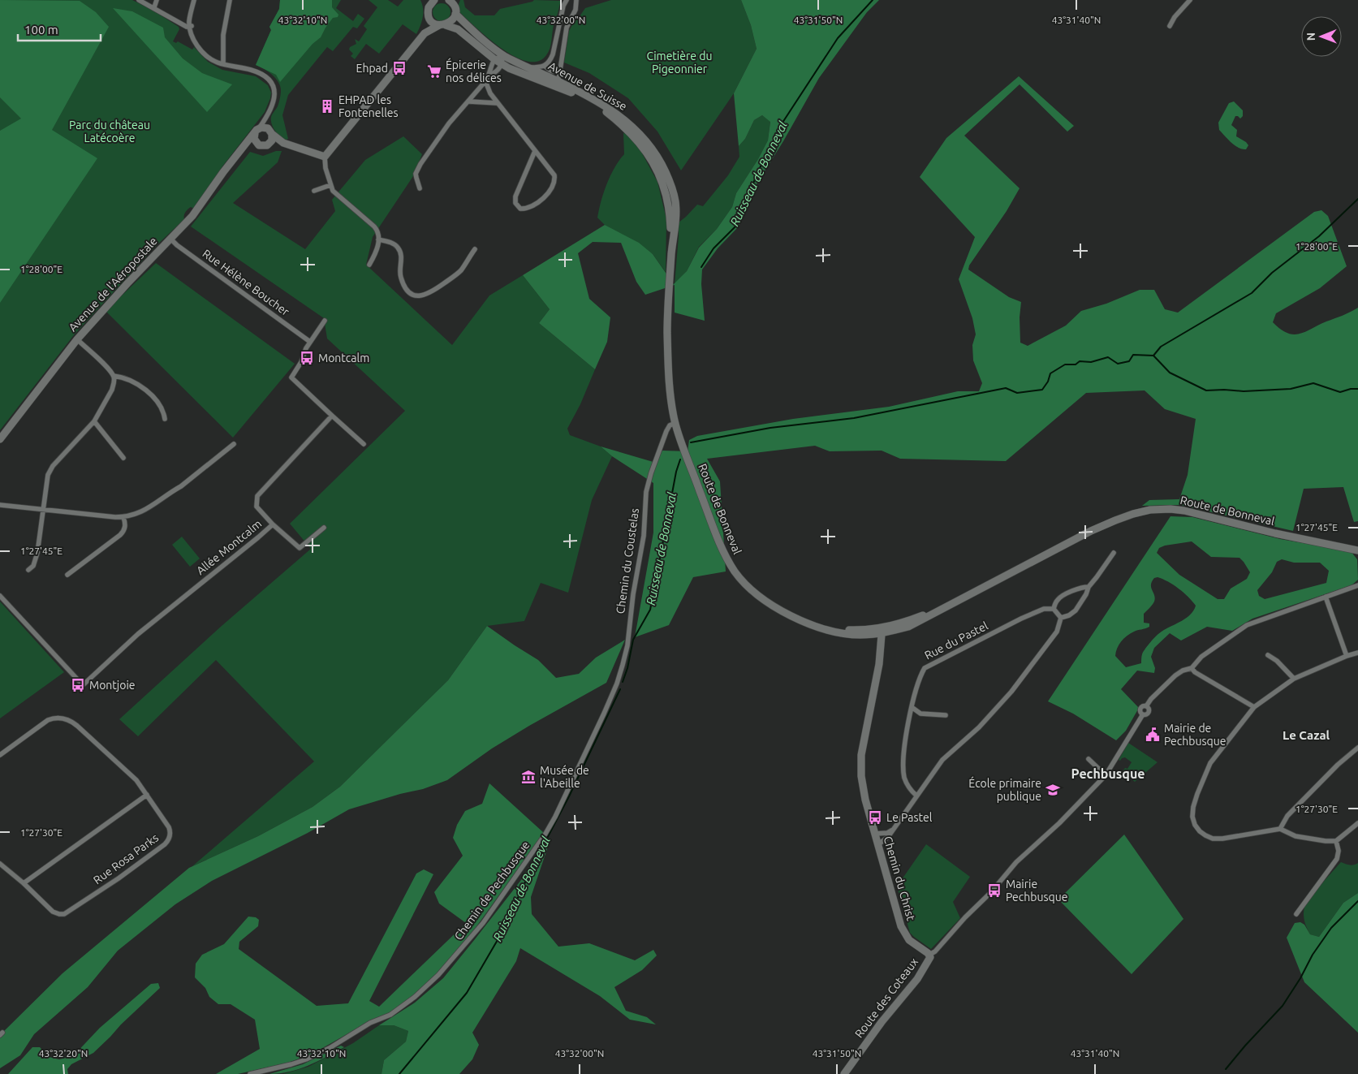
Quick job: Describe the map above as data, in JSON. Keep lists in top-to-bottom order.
{
  "streets": {
    "street": [
      "Avenue de Suisse",
      "Rue Hélène Boucher",
      "Avenue de l'Aéropostale",
      "Route de Bonneval",
      "Allée Montcalm",
      "Chemin du Coustelas",
      "Rue du Pastel",
      "Rue Rosa Parks",
      "Chemin du Christ",
      "Chemin de Pechbusque",
      "Route des Coteaux"
    ]
  },
  "crossings": [
    ["Avenue de Suisse", "Route de Bonneval"],
    ["Avenue de Suisse", "Chemin du Coustelas"],
    ["Rue Hélène Boucher", "Avenue de l'Aéropostale"],
    ["Route de Bonneval", "Chemin du Coustelas"],
    ["Route de Bonneval", "Chemin du Christ"],
    ["Chemin du Coustelas", "Chemin de Pechbusque"],
    ["Chemin du Christ", "Route des Coteaux"]
  ],
  "districts": ["Le Cazal", "Pechbusque"],
  "water": ["Ruisseau de Bonneval"],
  "parks": ["Cimetière du Pigeonnier", "Parc du château Latécoère"],
  "places": {
    "bus stop": [
      "Ehpad",
      "Montcalm",
      "Montjoie",
      "Le Pastel",
      "Mairie Pechbusque"
    ],
    "supermarket": ["Épicerie nos délices"],
    "building": ["EHPAD les Fontenelles"],
    "public building": ["Mairie de Pechbusque"],
    "museum": ["Musée de l'Abeille"],
    "school or university": ["École primaire publique"]
  },
  "scale_bar": "100 m",
  "north": "left",
  "coordinates": [
    "43°32'10\"N",
    "43°32'00\"N",
    "43°31'50\"N",
    "43°31'40\"N",
    "1°28'00\"E",
    "1°27'45\"E",
    "1°27'30\"E",
    "43°32'20\"N"
  ]
}
